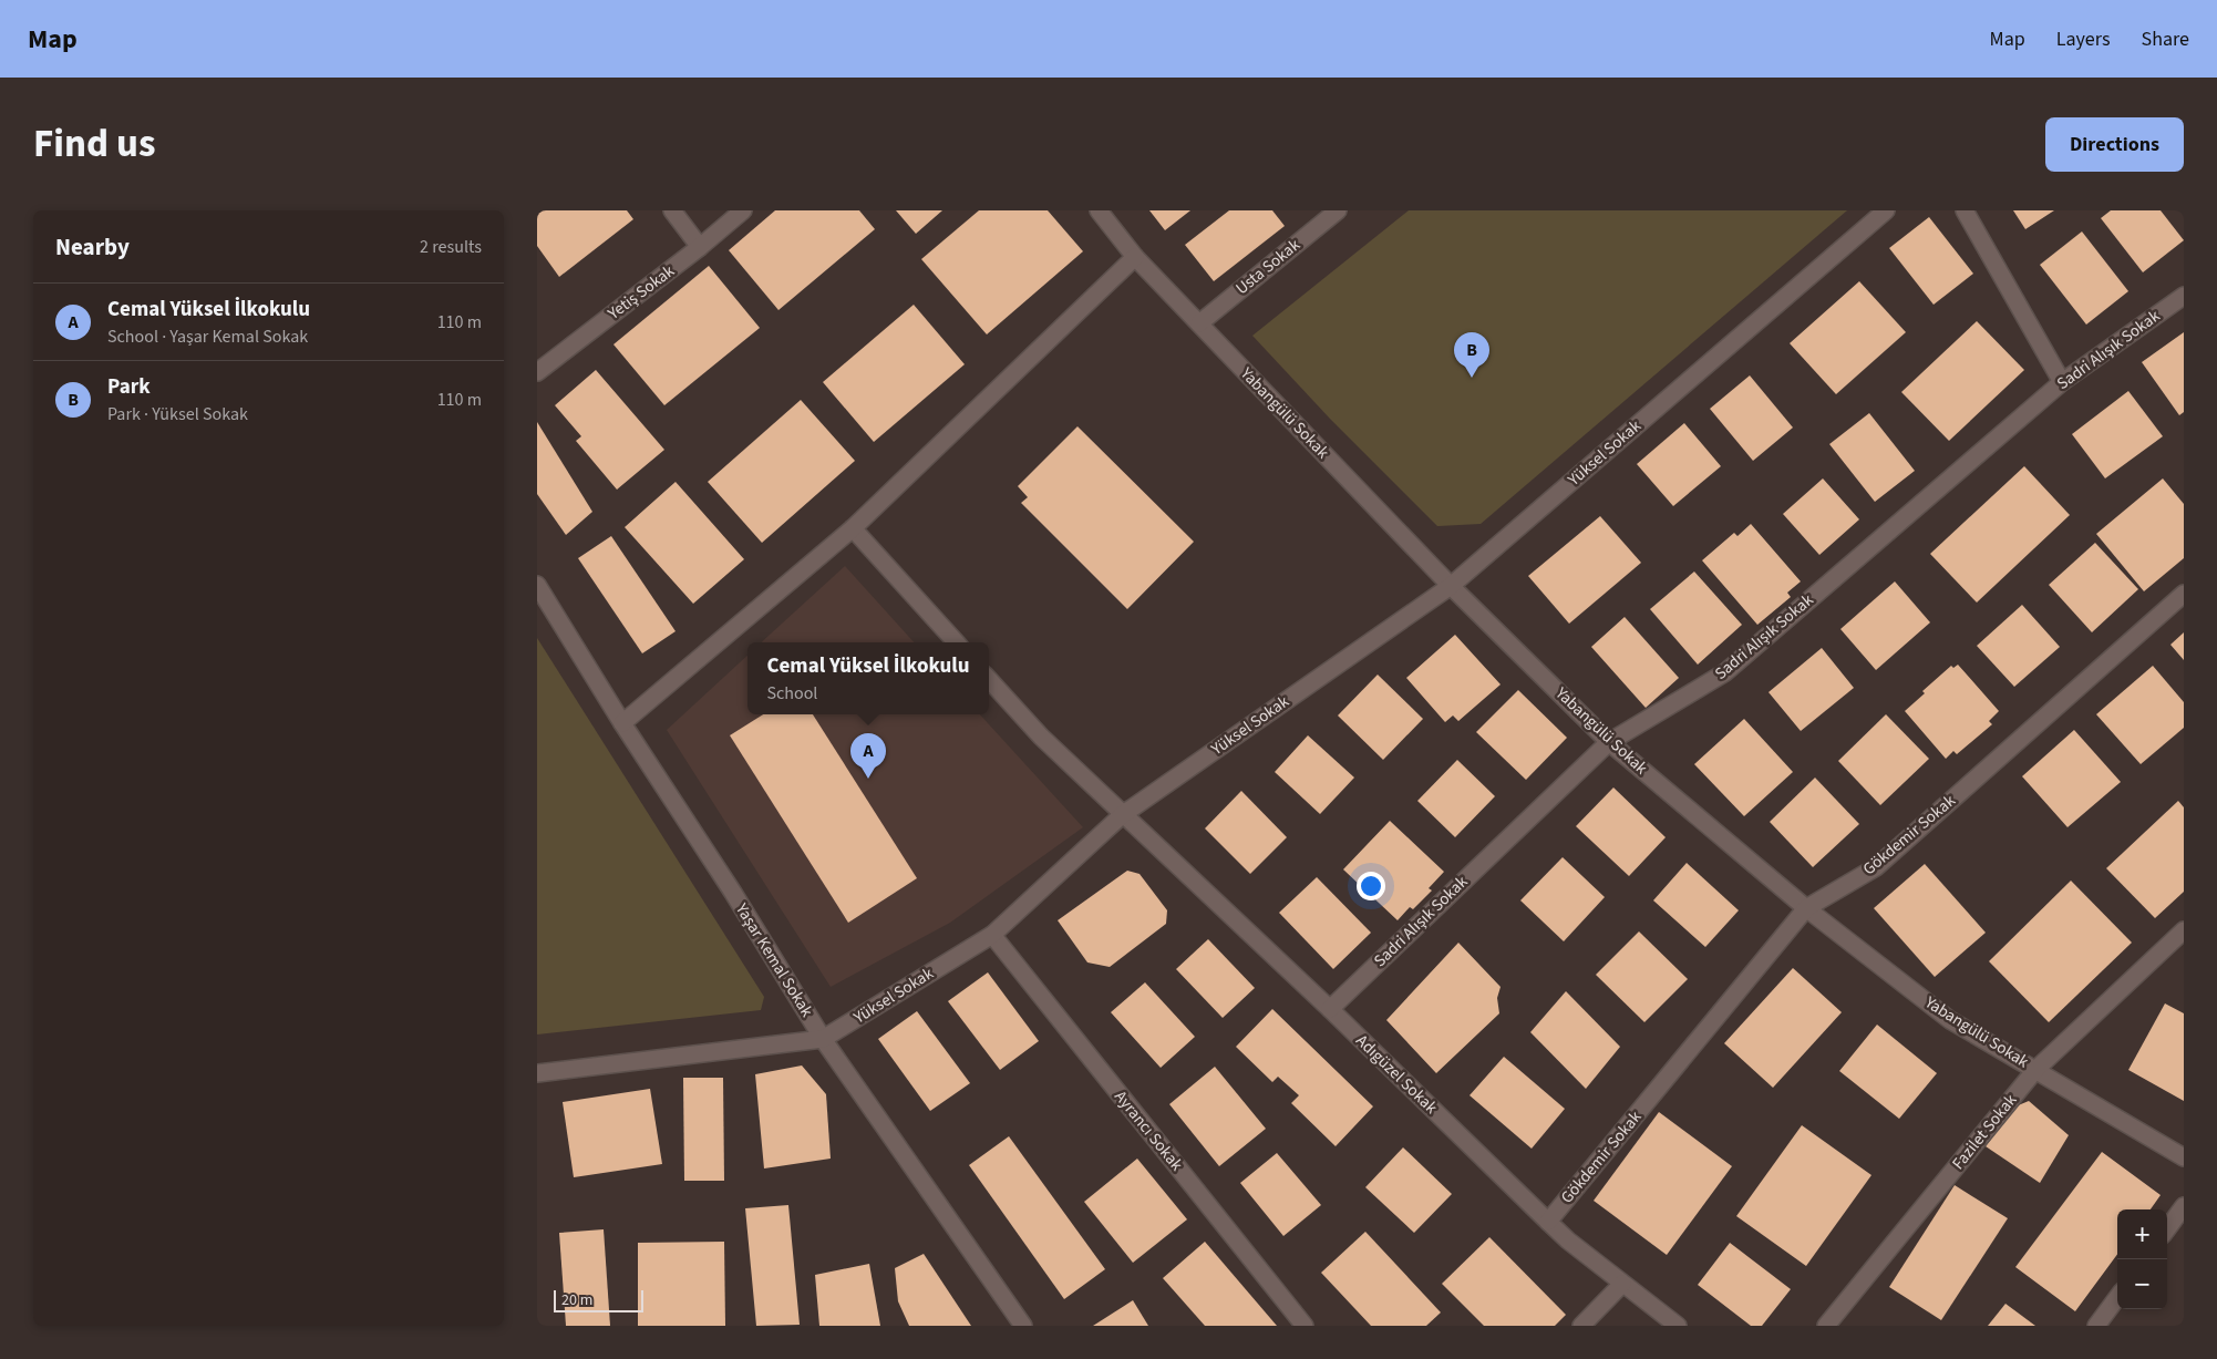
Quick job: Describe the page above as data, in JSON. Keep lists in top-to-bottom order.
{
  "streets": {
    "street": [
      "Usta Sokak",
      "Yetiş Sokak",
      "Sadri Alışık Sokak",
      "Yabangülü Sokak",
      "Yüksel Sokak",
      "Gökdemir Sokak",
      "Yaşar Kemal Sokak",
      "Adıgüzel Sokak",
      "Ayrancı Sokak",
      "Fazilet Sokak"
    ]
  },
  "crossings": [
    ["Usta Sokak", "Yabangülü Sokak"],
    ["Sadri Alışık Sokak", "Yabangülü Sokak"],
    ["Sadri Alışık Sokak", "Adıgüzel Sokak"],
    ["Yabangülü Sokak", "Yüksel Sokak"],
    ["Yabangülü Sokak", "Gökdemir Sokak"],
    ["Yabangülü Sokak", "Fazilet Sokak"],
    ["Yüksel Sokak", "Yaşar Kemal Sokak"],
    ["Yüksel Sokak", "Adıgüzel Sokak"],
    ["Yüksel Sokak", "Ayrancı Sokak"],
    ["Gökdemir Sokak", "Adıgüzel Sokak"]
  ],
  "scale_bar": "20 m",
  "page": {
    "header": "Map",
    "nav": ["Map", "Layers", "Share"],
    "title": "Find us",
    "buttons": "Directions",
    "heading": ["Nearby", "2 results"],
    "list": [
      {
        "mark": "A",
        "name": "Cemal Yüksel İlkokulu",
        "note": "School · Yaşar Kemal Sokak",
        "value": "110 m"
      },
      {
        "mark": "B",
        "name": "Park",
        "note": "Park · Yüksel Sokak",
        "value": "110 m"
      }
    ],
    "pins": ["B", "A"],
    "popup": ["Cemal Yüksel İlkokulu", "School"],
    "map_buttons": ["+", "−"],
    "scale": "20 m"
  }
}
